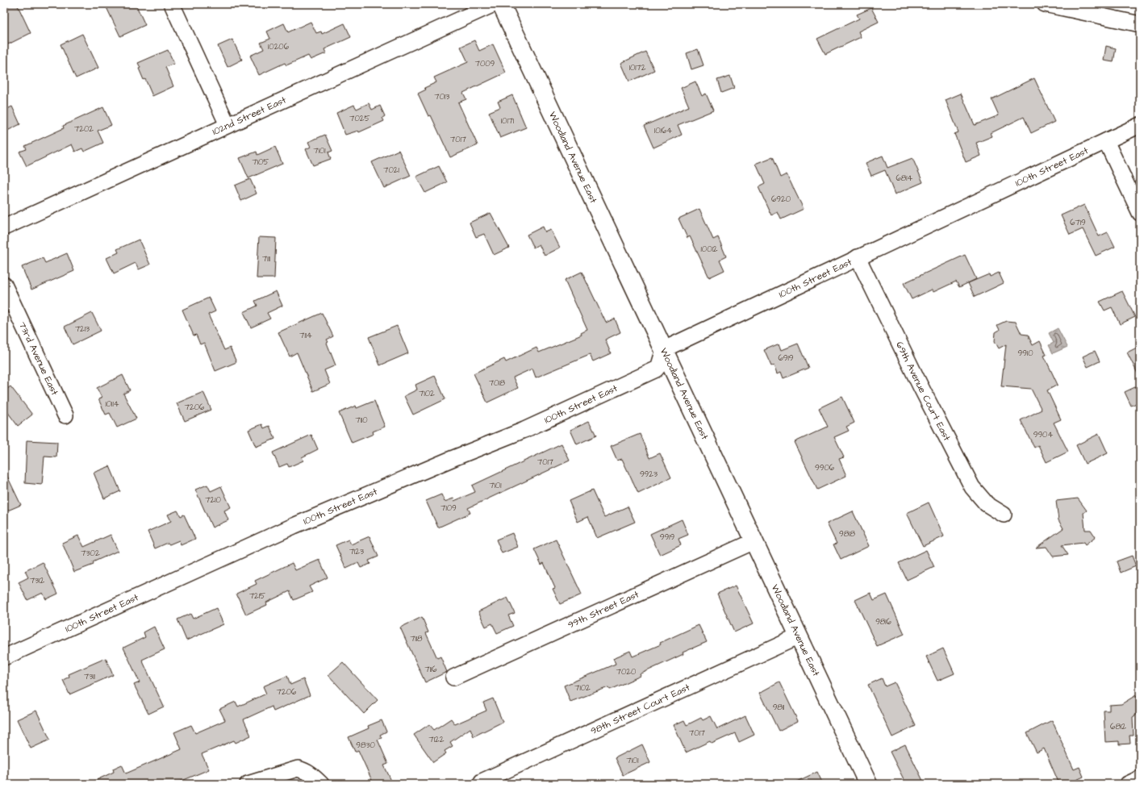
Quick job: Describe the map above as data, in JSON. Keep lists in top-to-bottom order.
{
  "streets": {
    "street": [
      "102nd Street East",
      "Woodland Avenue East",
      "100th Street East",
      "73rd Avenue East",
      "69th Avenue Court East",
      "99th Street East",
      "98th Street Court East"
    ]
  },
  "crossings": [
    ["Woodland Avenue East", "100th Street East"],
    ["Woodland Avenue East", "99th Street East"],
    ["Woodland Avenue East", "98th Street Court East"],
    ["100th Street East", "69th Avenue Court East"]
  ],
  "house_numbers": [
    "10206",
    "7009",
    "10172",
    "7013",
    "7025",
    "10171",
    "7202",
    "10164",
    "7017",
    "7101",
    "7105",
    "7021",
    "6814",
    "6920",
    "6719",
    "10012",
    "7111",
    "7213",
    "7114",
    "9910",
    "6919",
    "7018",
    "7102",
    "10114",
    "7206",
    "7110",
    "9904",
    "7017",
    "9906",
    "9923",
    "7101",
    "7210",
    "7109",
    "9818",
    "9919",
    "7123",
    "7302",
    "7312",
    "7215",
    "9816",
    "7118",
    "7116",
    "7020",
    "7311",
    "7102",
    "7206",
    "9811",
    "6812",
    "7017",
    "7122",
    "9830",
    "7101"
  ]
}
